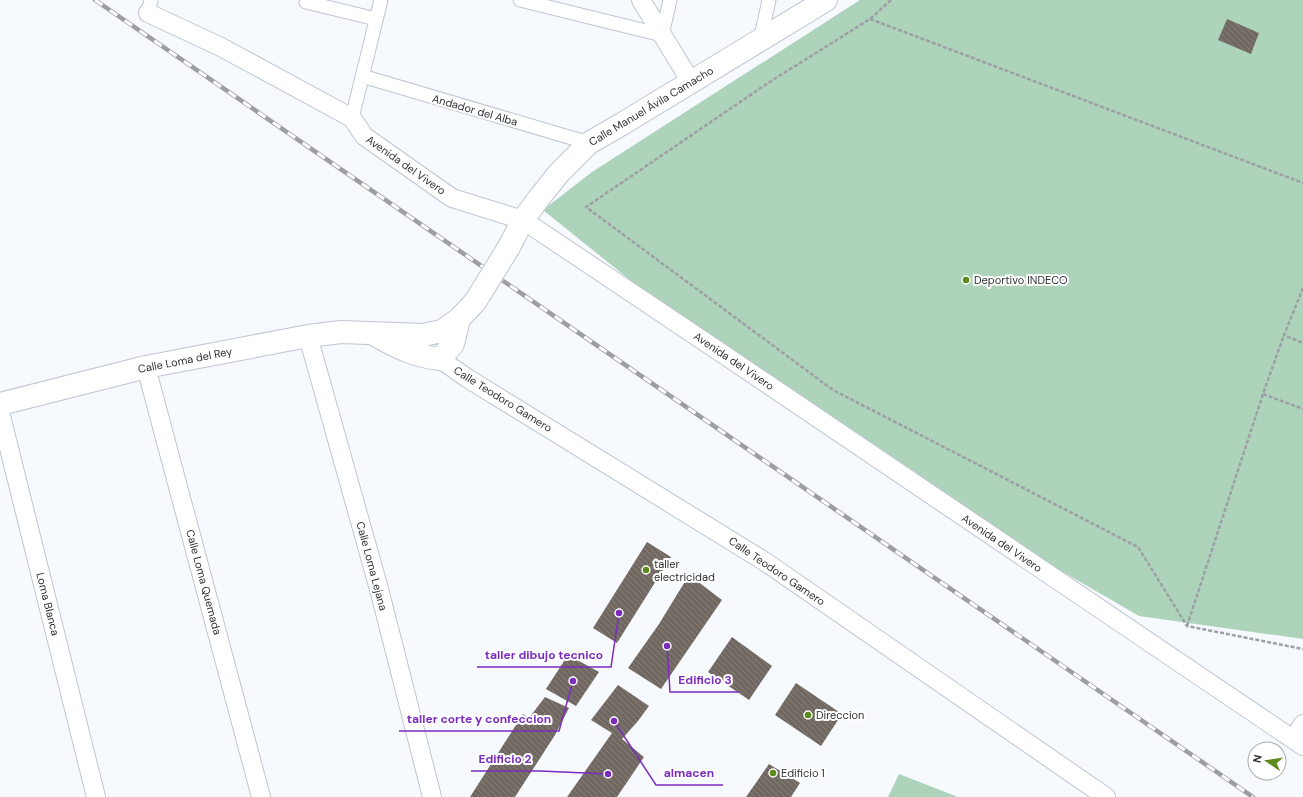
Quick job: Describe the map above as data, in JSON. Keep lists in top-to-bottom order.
{
  "streets": {
    "street": [
      "Calle Manuel Ávila Camacho",
      "Andador del Alba",
      "Avenida del Vivero",
      "Calle Loma del Rey",
      "Calle Teodoro Gamero",
      "Calle Loma Lejana",
      "Calle Loma Quemada",
      "Loma Blanca"
    ]
  },
  "crossings": [
    ["Calle Manuel Ávila Camacho", "Andador del Alba"],
    ["Calle Manuel Ávila Camacho", "Avenida del Vivero"],
    ["Calle Manuel Ávila Camacho", "Calle Loma del Rey"],
    ["Calle Loma del Rey", "Calle Teodoro Gamero"],
    ["Calle Loma del Rey", "Calle Loma Lejana"],
    ["Calle Loma del Rey", "Calle Loma Quemada"]
  ],
  "places": [
    "Deportivo INDECO",
    "taller electricidad",
    "taller dibujo tecnico",
    "Edificio 3",
    "taller corte y confeccion",
    "Direccion",
    "almacen",
    "Edificio 1",
    "Edificio 2"
  ],
  "north": "left"
}
